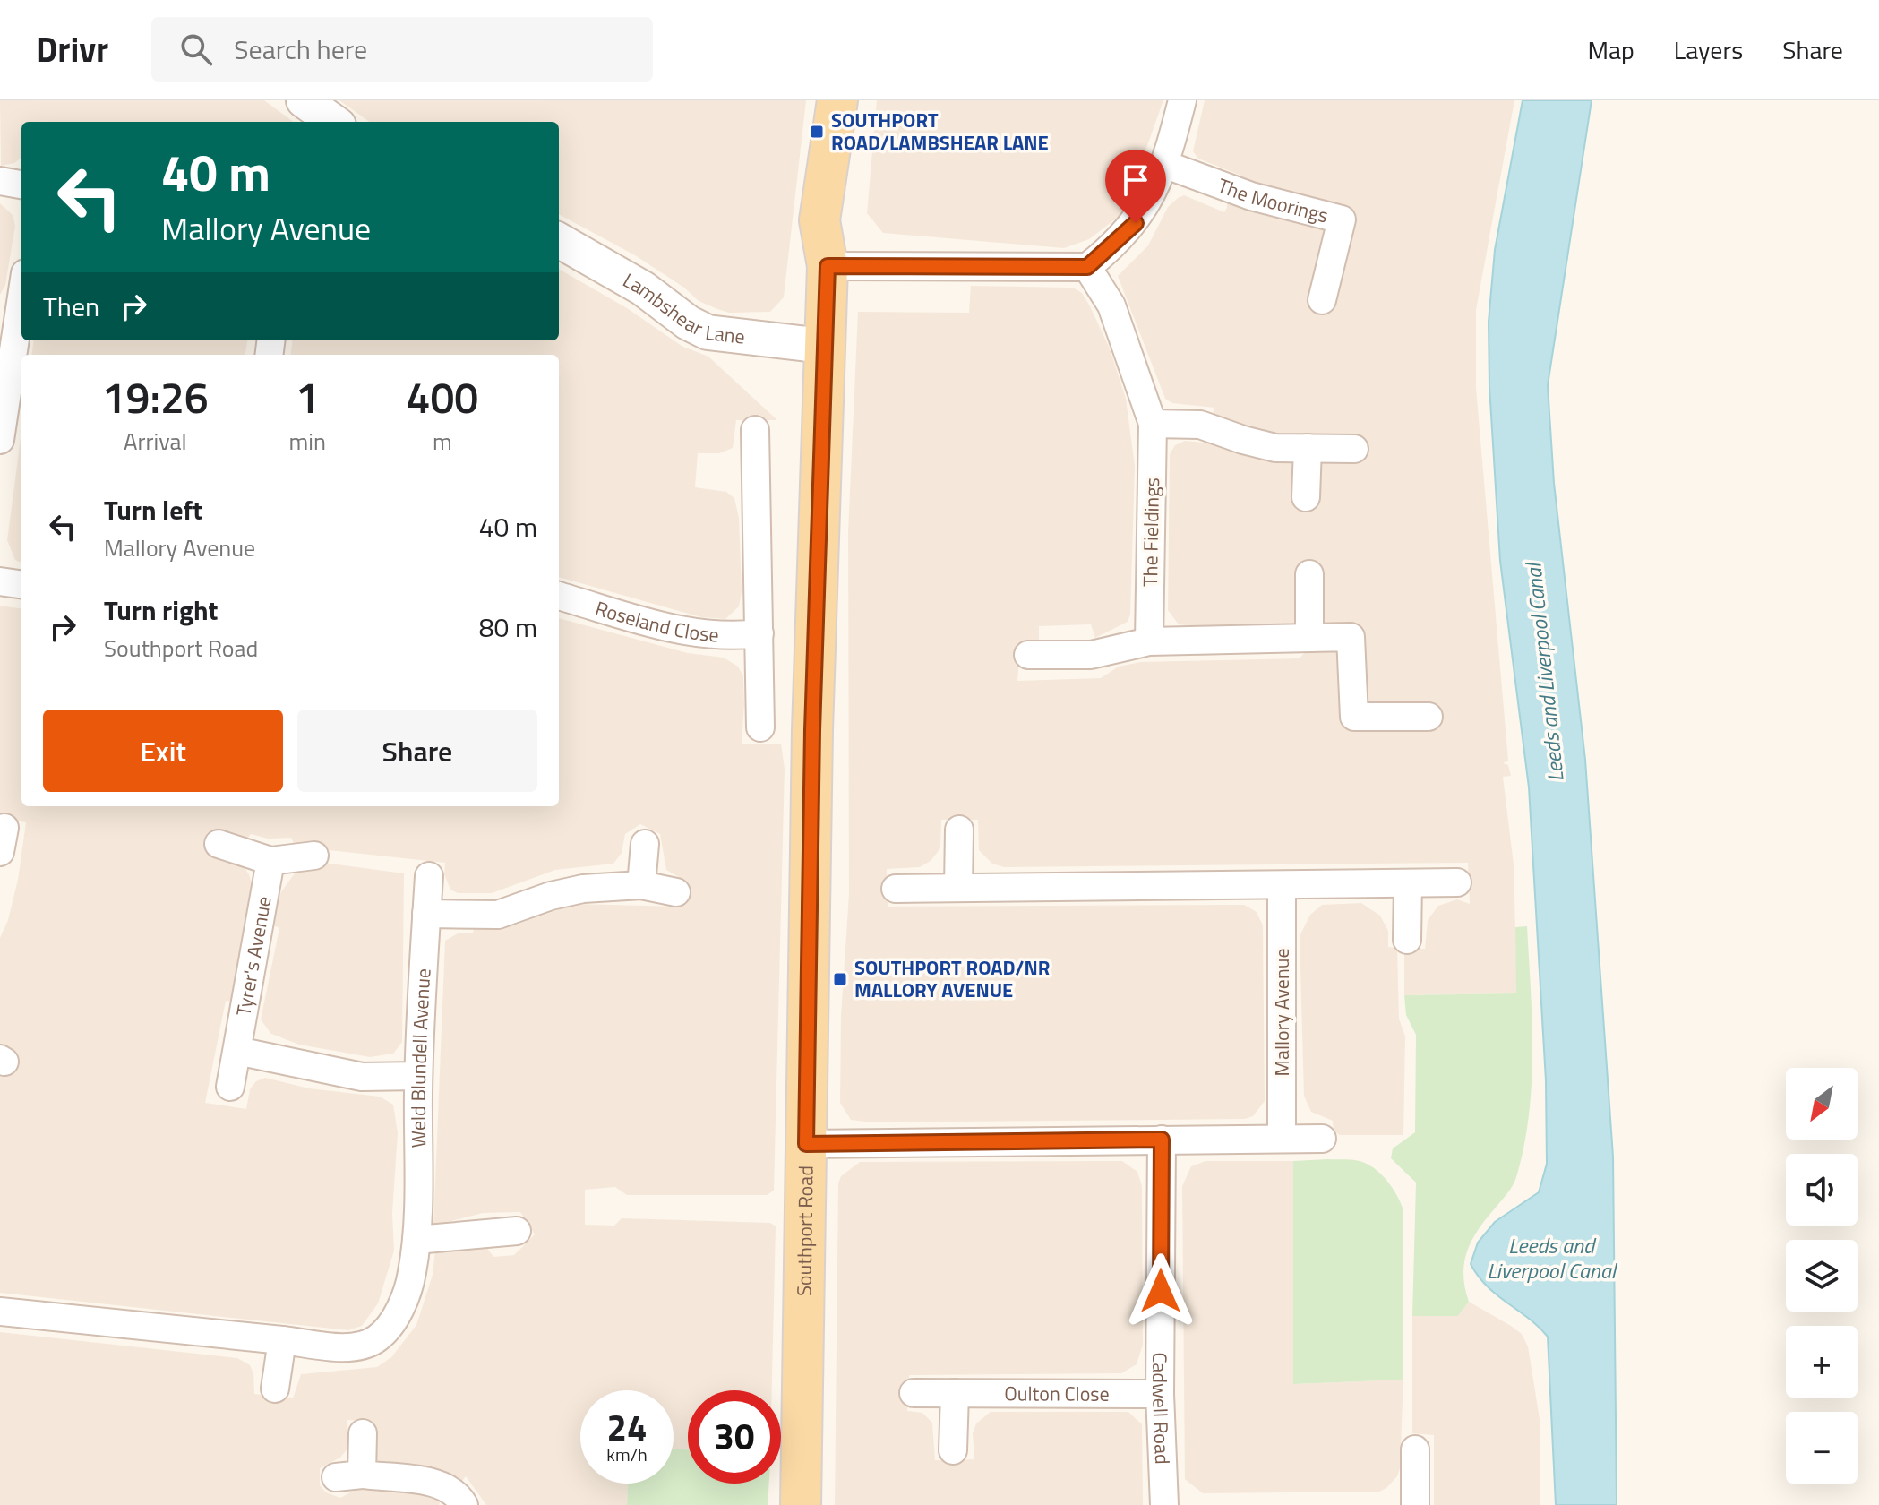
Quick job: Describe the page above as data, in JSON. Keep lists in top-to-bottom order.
{
  "streets": {
    "main road": ["Southport Road"],
    "street": [
      "The Moorings",
      "Lambshear Lane",
      "The Fieldings",
      "Roseland Close",
      "Tyrer's Avenue",
      "Mallory Avenue",
      "Weld Blundell Avenue",
      "Oulton Close",
      "Cadwell Road"
    ]
  },
  "crossings": [
    ["Lambshear Lane", "Southport Road"],
    ["Oulton Close", "Cadwell Road"]
  ],
  "water": ["Leeds and Liverpool Canal"],
  "places": {
    "transit": ["SOUTHPORT ROAD/LAMBSHEAR LANE", "SOUTHPORT ROAD/NR MALLORY AVENUE"]
  },
  "north": "bottom left",
  "page": {
    "header": "Drivr",
    "search": "Search here",
    "nav": ["Map", "Layers", "Share"],
    "turn": ["40 m", "Mallory Avenue"],
    "then": "Then",
    "eta": [
      "19:26",
      "Arrival",
      "1",
      "min",
      "400",
      "m"
    ],
    "list": [
      {
        "name": "Turn left",
        "note": "Mallory Avenue",
        "value": "40 m"
      },
      {
        "name": "Turn right",
        "note": "Southport Road",
        "value": "80 m"
      }
    ],
    "buttons": ["Exit", "Share"],
    "map_buttons": ["+", "−"],
    "speed": "24 km/h",
    "limit": "30"
  }
}
